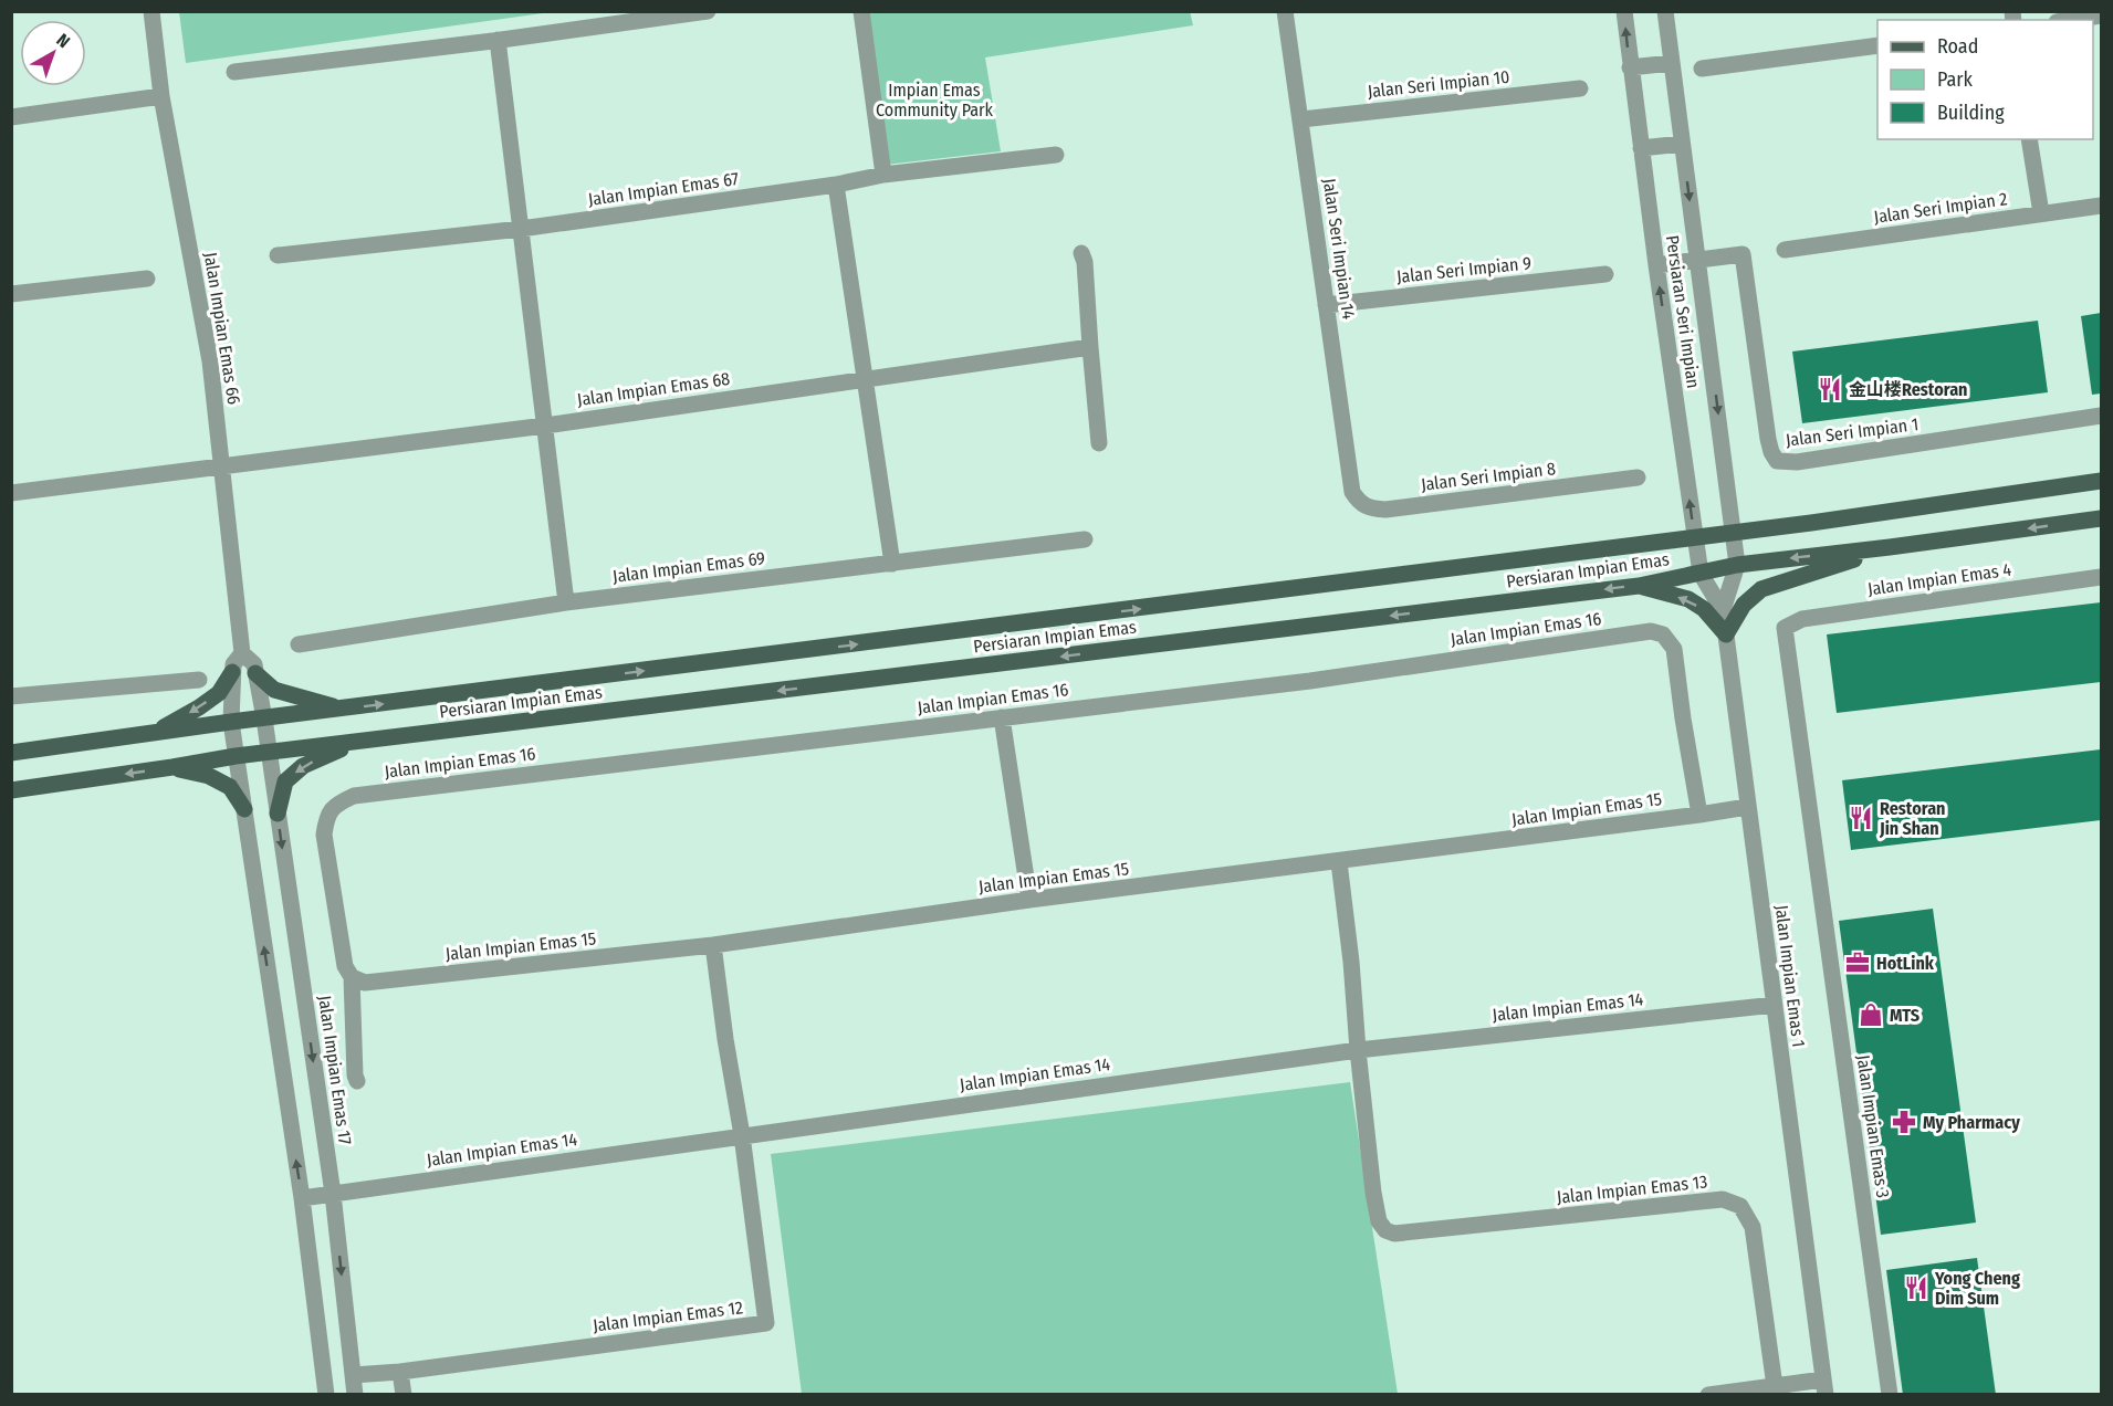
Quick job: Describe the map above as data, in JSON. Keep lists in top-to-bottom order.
{
  "streets": {
    "main road": ["Persiaran Impian Emas"],
    "street": [
      "Jalan Seri Impian 10",
      "Jalan Impian Emas 67",
      "Jalan Seri Impian 2",
      "Jalan Seri Impian 14",
      "Jalan Seri Impian 9",
      "Persiaran Seri Impian",
      "Jalan Impian Emas 66",
      "Jalan Impian Emas 68",
      "Jalan Seri Impian 1",
      "Jalan Seri Impian 8",
      "Jalan Impian Emas 69",
      "Jalan Impian Emas 4",
      "Jalan Impian Emas 16",
      "Jalan Impian Emas 15",
      "Jalan Impian Emas 1",
      "Jalan Impian Emas 14",
      "Jalan Impian Emas 17",
      "Jalan Impian Emas 3",
      "Jalan Impian Emas 13",
      "Jalan Impian Emas 12"
    ]
  },
  "crossings": [
    ["Jalan Seri Impian 10", "Jalan Seri Impian 14"],
    ["Jalan Seri Impian 14", "Jalan Seri Impian 9"],
    ["Jalan Seri Impian 14", "Jalan Seri Impian 8"],
    ["Persiaran Seri Impian", "Jalan Seri Impian 1"],
    ["Persiaran Seri Impian", "Persiaran Impian Emas"],
    ["Persiaran Seri Impian", "Jalan Impian Emas 1"],
    ["Jalan Impian Emas 66", "Jalan Impian Emas 68"],
    ["Jalan Impian Emas 66", "Persiaran Impian Emas"],
    ["Jalan Impian Emas 66", "Jalan Impian Emas 17"],
    ["Persiaran Impian Emas", "Jalan Impian Emas 1"],
    ["Persiaran Impian Emas", "Jalan Impian Emas 17"],
    ["Jalan Impian Emas 4", "Jalan Impian Emas 3"],
    ["Jalan Impian Emas 16", "Jalan Impian Emas 15"],
    ["Jalan Impian Emas 15", "Jalan Impian Emas 1"],
    ["Jalan Impian Emas 15", "Jalan Impian Emas 13"],
    ["Jalan Impian Emas 15", "Jalan Impian Emas 12"],
    ["Jalan Impian Emas 1", "Jalan Impian Emas 14"],
    ["Jalan Impian Emas 14", "Jalan Impian Emas 17"],
    ["Jalan Impian Emas 14", "Jalan Impian Emas 13"],
    ["Jalan Impian Emas 14", "Jalan Impian Emas 12"],
    ["Jalan Impian Emas 17", "Jalan Impian Emas 12"]
  ],
  "parks": ["Impian Emas Community Park"],
  "places": {
    "restaurant": ["金山楼Restoran", "Restoran Jin Shan", "Yong Cheng Dim Sum"],
    "office": ["HotLink"],
    "shop": ["MTS"],
    "pharmacy": ["My Pharmacy"]
  },
  "legend": ["Road", "Park", "Building"],
  "north": "top right"
}
